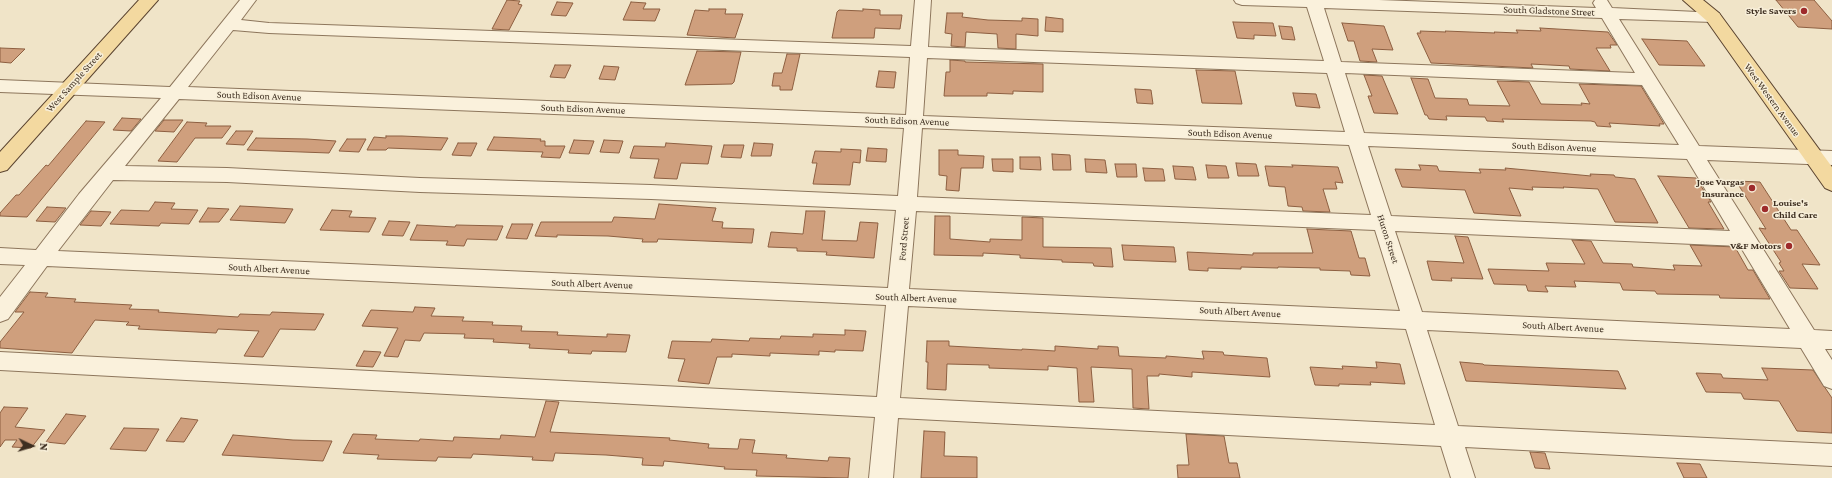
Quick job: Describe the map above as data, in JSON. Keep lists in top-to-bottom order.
{
  "streets": {
    "main road": ["West Sample Street", "West Western Avenue"],
    "street": [
      "South Gladstone Street",
      "South Edison Avenue",
      "Ford Street",
      "Huron Street",
      "South Albert Avenue"
    ]
  },
  "crossings": [
    ["South Gladstone Street", "West Western Avenue"],
    ["South Gladstone Street", "Huron Street"],
    ["West Sample Street", "South Edison Avenue"],
    ["South Edison Avenue", "West Western Avenue"],
    ["South Edison Avenue", "Ford Street"],
    ["South Edison Avenue", "Huron Street"],
    ["Ford Street", "South Albert Avenue"],
    ["Huron Street", "South Albert Avenue"]
  ],
  "places": [
    "Style Savers",
    "Jose Vargas Insurance",
    "Louise's Child Care",
    "V&F Motors"
  ],
  "north": "right"
}
